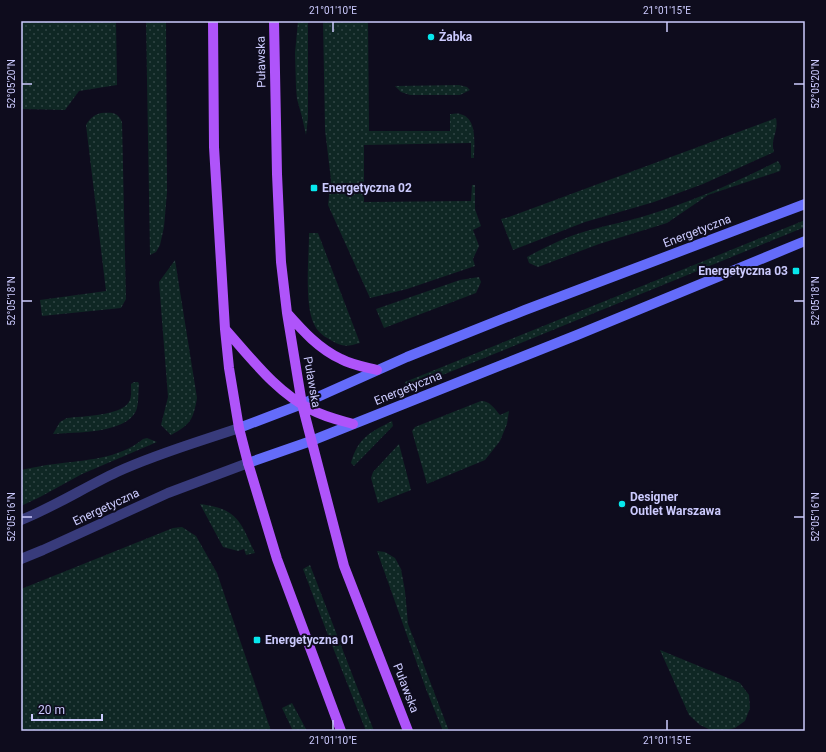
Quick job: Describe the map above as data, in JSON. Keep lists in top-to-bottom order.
{
  "streets": {
    "main road": ["Puławska"],
    "street": ["Energetyczna"]
  },
  "crossings": [
    ["Puławska", "Energetyczna"]
  ],
  "places": {
    "other": ["Żabka", "Designer Outlet Warszawa"],
    "transit": ["Energetyczna 02", "Energetyczna 03", "Energetyczna 01"]
  },
  "scale_bar": "20 m",
  "coordinates": [
    "21°01'10\"E",
    "21°01'15\"E",
    "52°05'20\"N",
    "52°05'18\"N",
    "52°05'16\"N"
  ]
}
